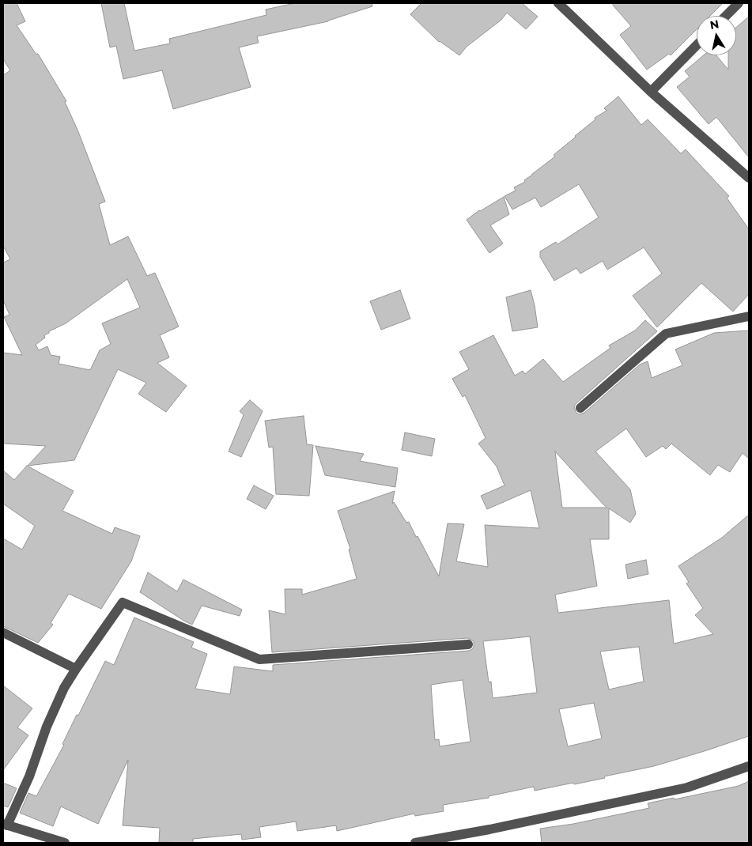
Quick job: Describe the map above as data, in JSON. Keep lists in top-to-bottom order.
{
  "north": "top"
}
